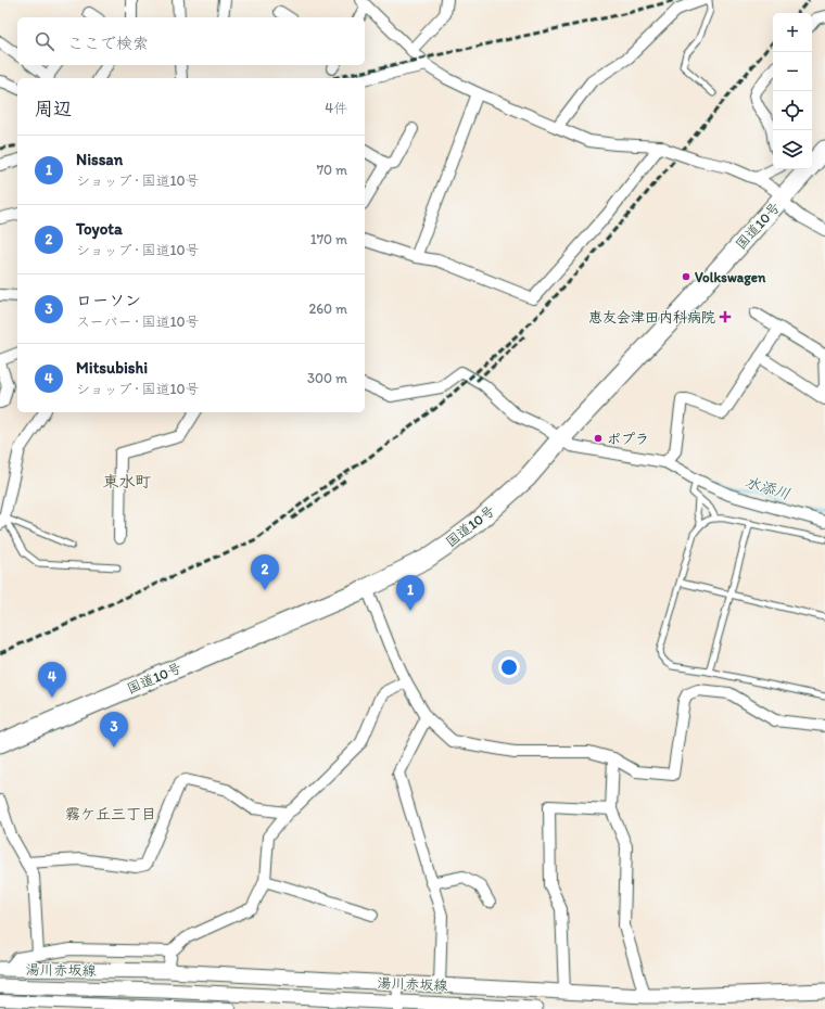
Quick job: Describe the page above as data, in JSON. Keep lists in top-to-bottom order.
{
  "streets": {
    "highway": ["国道10号"],
    "main road": ["湯川赤坂線"]
  },
  "districts": ["東水町", "霧ケ丘三丁目"],
  "water": ["水添川"],
  "places": {
    "other": ["Volkswagen", "ポプラ"],
    "health": ["恵友会津田内科病院"]
  },
  "page": {
    "map_buttons": ["+", "−"],
    "search": "ここで検索",
    "heading": ["周辺", "4件"],
    "list": [
      {
        "mark": "1",
        "name": "Nissan",
        "note": "ショップ · 国道10号",
        "value": "70 m"
      },
      {
        "mark": "2",
        "name": "Toyota",
        "note": "ショップ · 国道10号",
        "value": "170 m"
      },
      {
        "mark": "3",
        "name": "ローソン",
        "note": "スーパー · 国道10号",
        "value": "260 m"
      },
      {
        "mark": "4",
        "name": "Mitsubishi",
        "note": "ショップ · 国道10号",
        "value": "300 m"
      }
    ],
    "pins": [
      "2",
      "1",
      "4",
      "3"
    ]
  }
}
